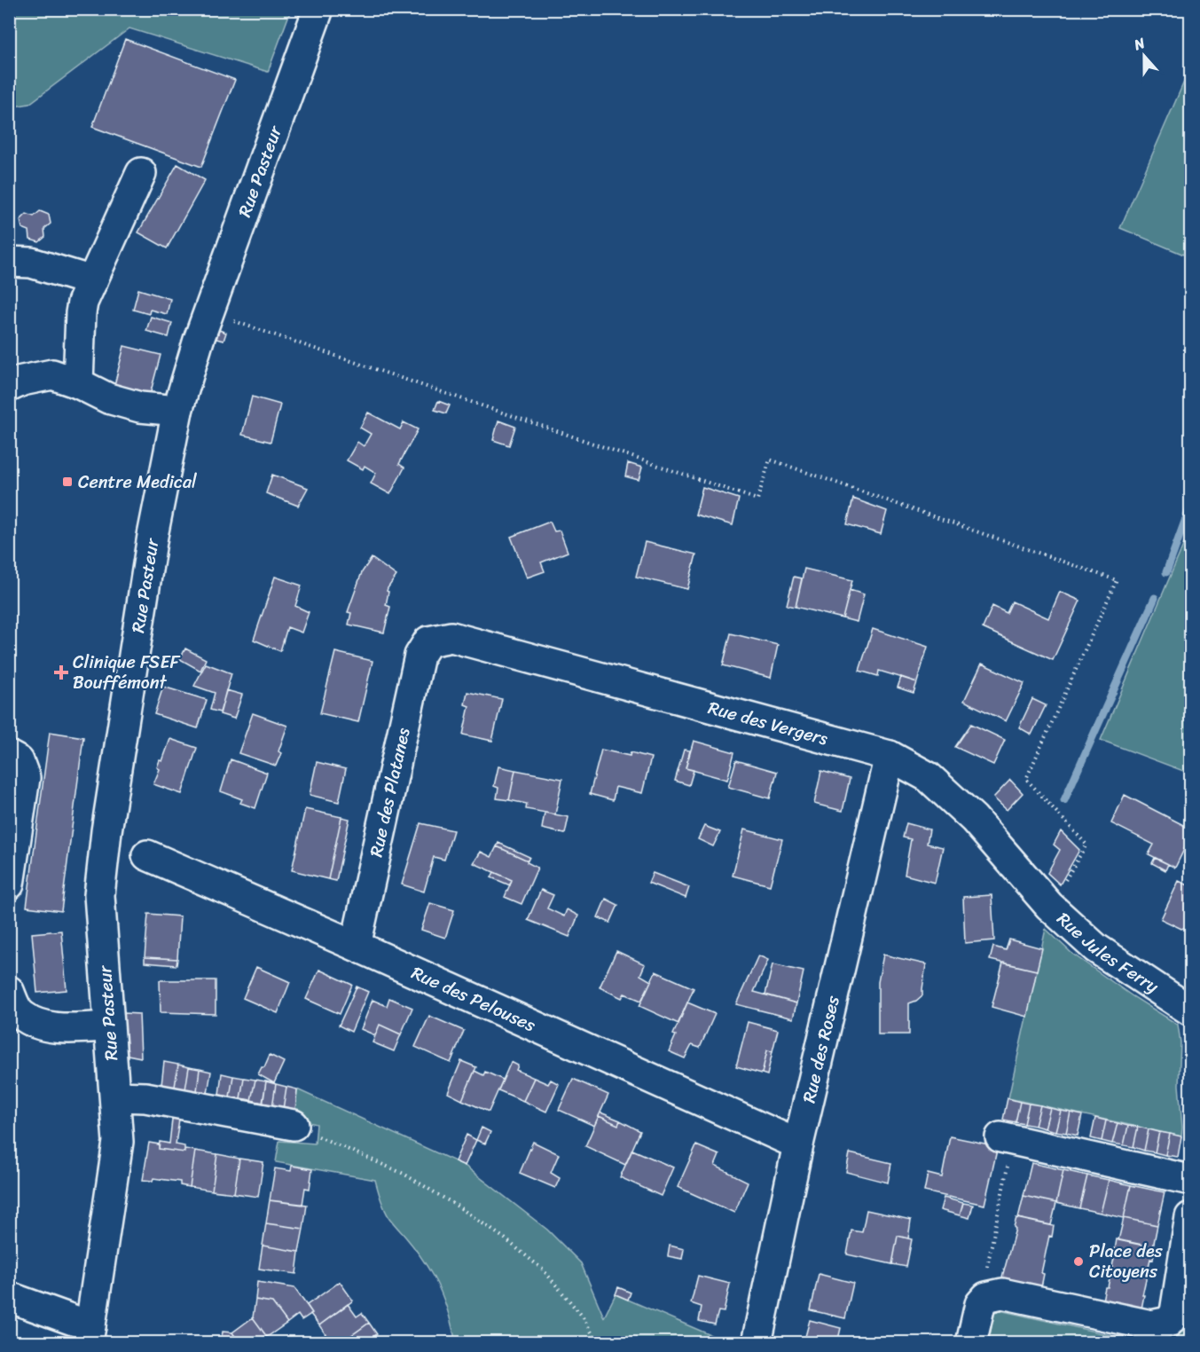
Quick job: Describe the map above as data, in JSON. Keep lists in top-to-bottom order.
{
  "streets": {
    "street": [
      "Rue Pasteur",
      "Rue des Vergers",
      "Rue des Platanes",
      "Rue Jules Ferry",
      "Rue des Pelouses",
      "Rue des Roses"
    ]
  },
  "crossings": [
    ["Rue des Vergers", "Rue des Platanes"],
    ["Rue des Vergers", "Rue Jules Ferry"],
    ["Rue des Vergers", "Rue des Roses"],
    ["Rue des Platanes", "Rue des Pelouses"],
    ["Rue des Pelouses", "Rue des Roses"]
  ],
  "places": {
    "transit": ["Centre Medical"],
    "health": ["Clinique FSEF Bouffémont"],
    "other": ["Place des Citoyens"]
  },
  "north": "top"
}
